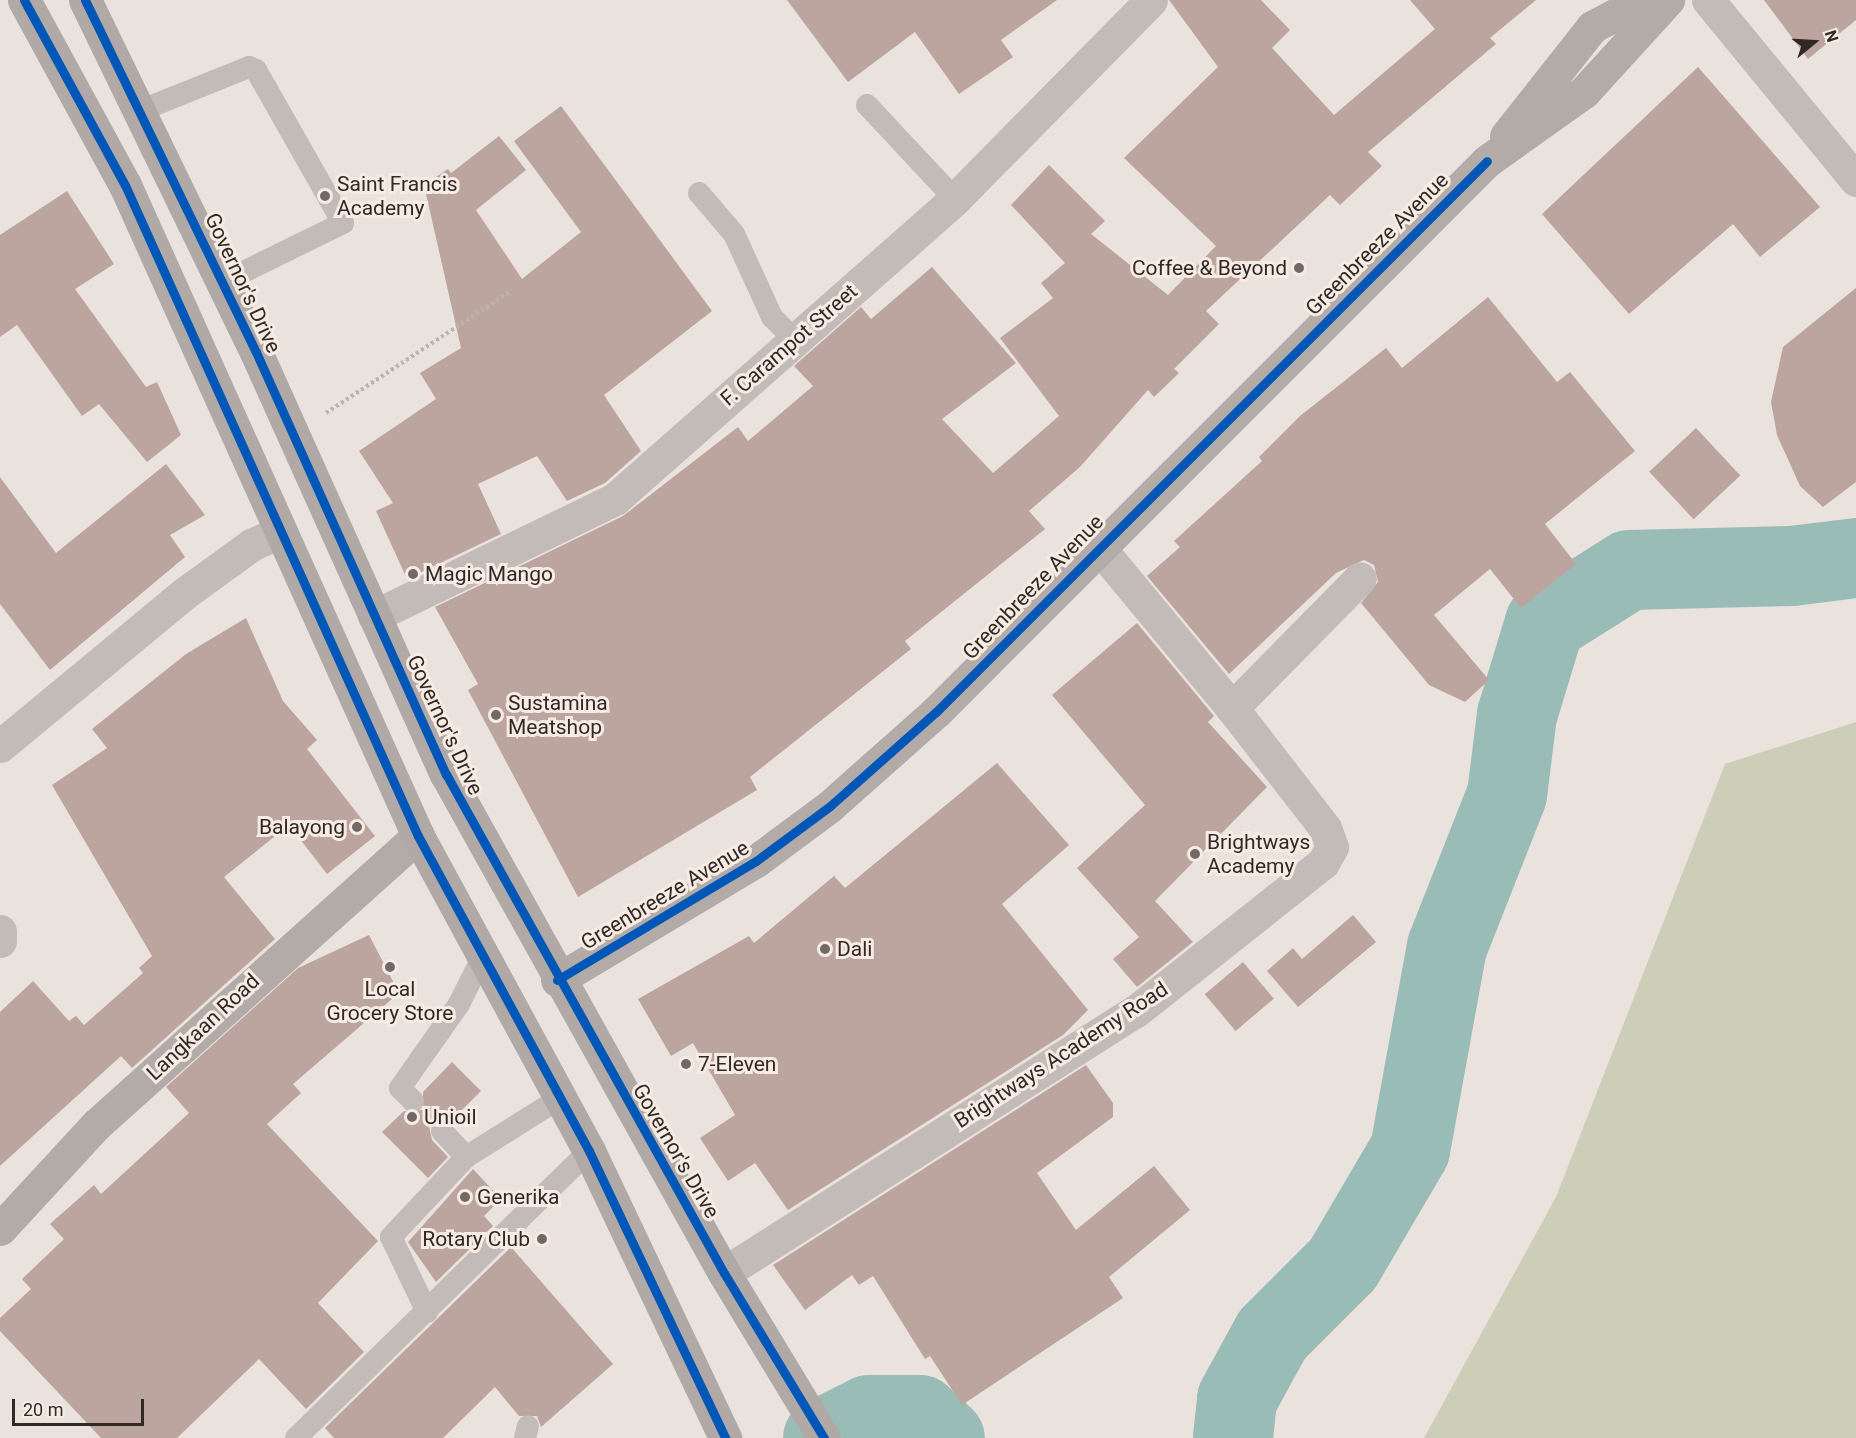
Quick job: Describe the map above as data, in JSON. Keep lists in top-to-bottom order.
{
  "streets": {
    "main road": ["Governor's Drive"],
    "street": [
      "Greenbreeze Avenue",
      "F. Carampot Street",
      "Langkaan Road",
      "Brightways Academy Road"
    ]
  },
  "crossings": [
    ["Greenbreeze Avenue", "Governor's Drive"],
    ["Greenbreeze Avenue", "Brightways Academy Road"],
    ["Governor's Drive", "F. Carampot Street"],
    ["Governor's Drive", "Brightways Academy Road"]
  ],
  "places": [
    "Saint Francis Academy",
    "Coffee & Beyond",
    "Magic Mango",
    "Sustamina Meatshop",
    "Balayong",
    "Brightways Academy",
    "Dali",
    "Local Grocery Store",
    "7-Eleven",
    "Unioil",
    "Generika",
    "Rotary Club"
  ],
  "scale_bar": "20 m",
  "north": "right"
}
